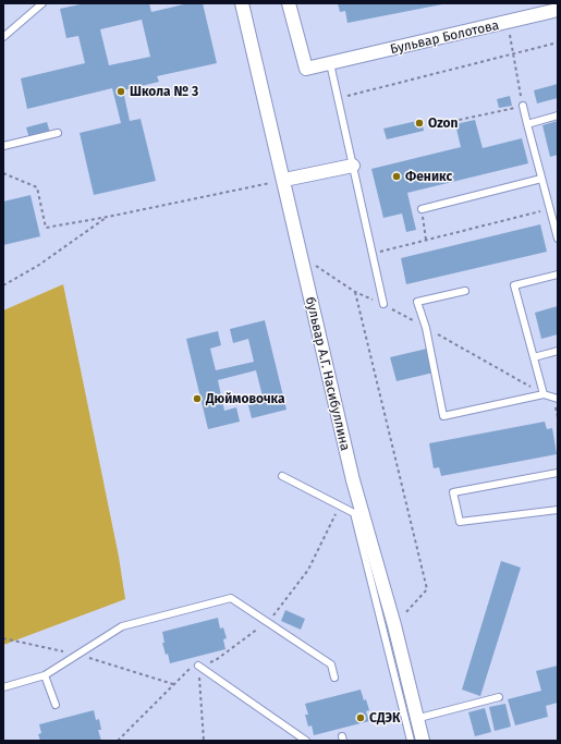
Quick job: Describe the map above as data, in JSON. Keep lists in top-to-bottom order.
{
  "streets": {
    "street": ["Бульвар Болотова", "бульвар А.Г. Насибуллина"]
  },
  "places": [
    "Школа № 3",
    "Ozon",
    "Феникс",
    "Дюймовочка",
    "СДЭК"
  ]
}
